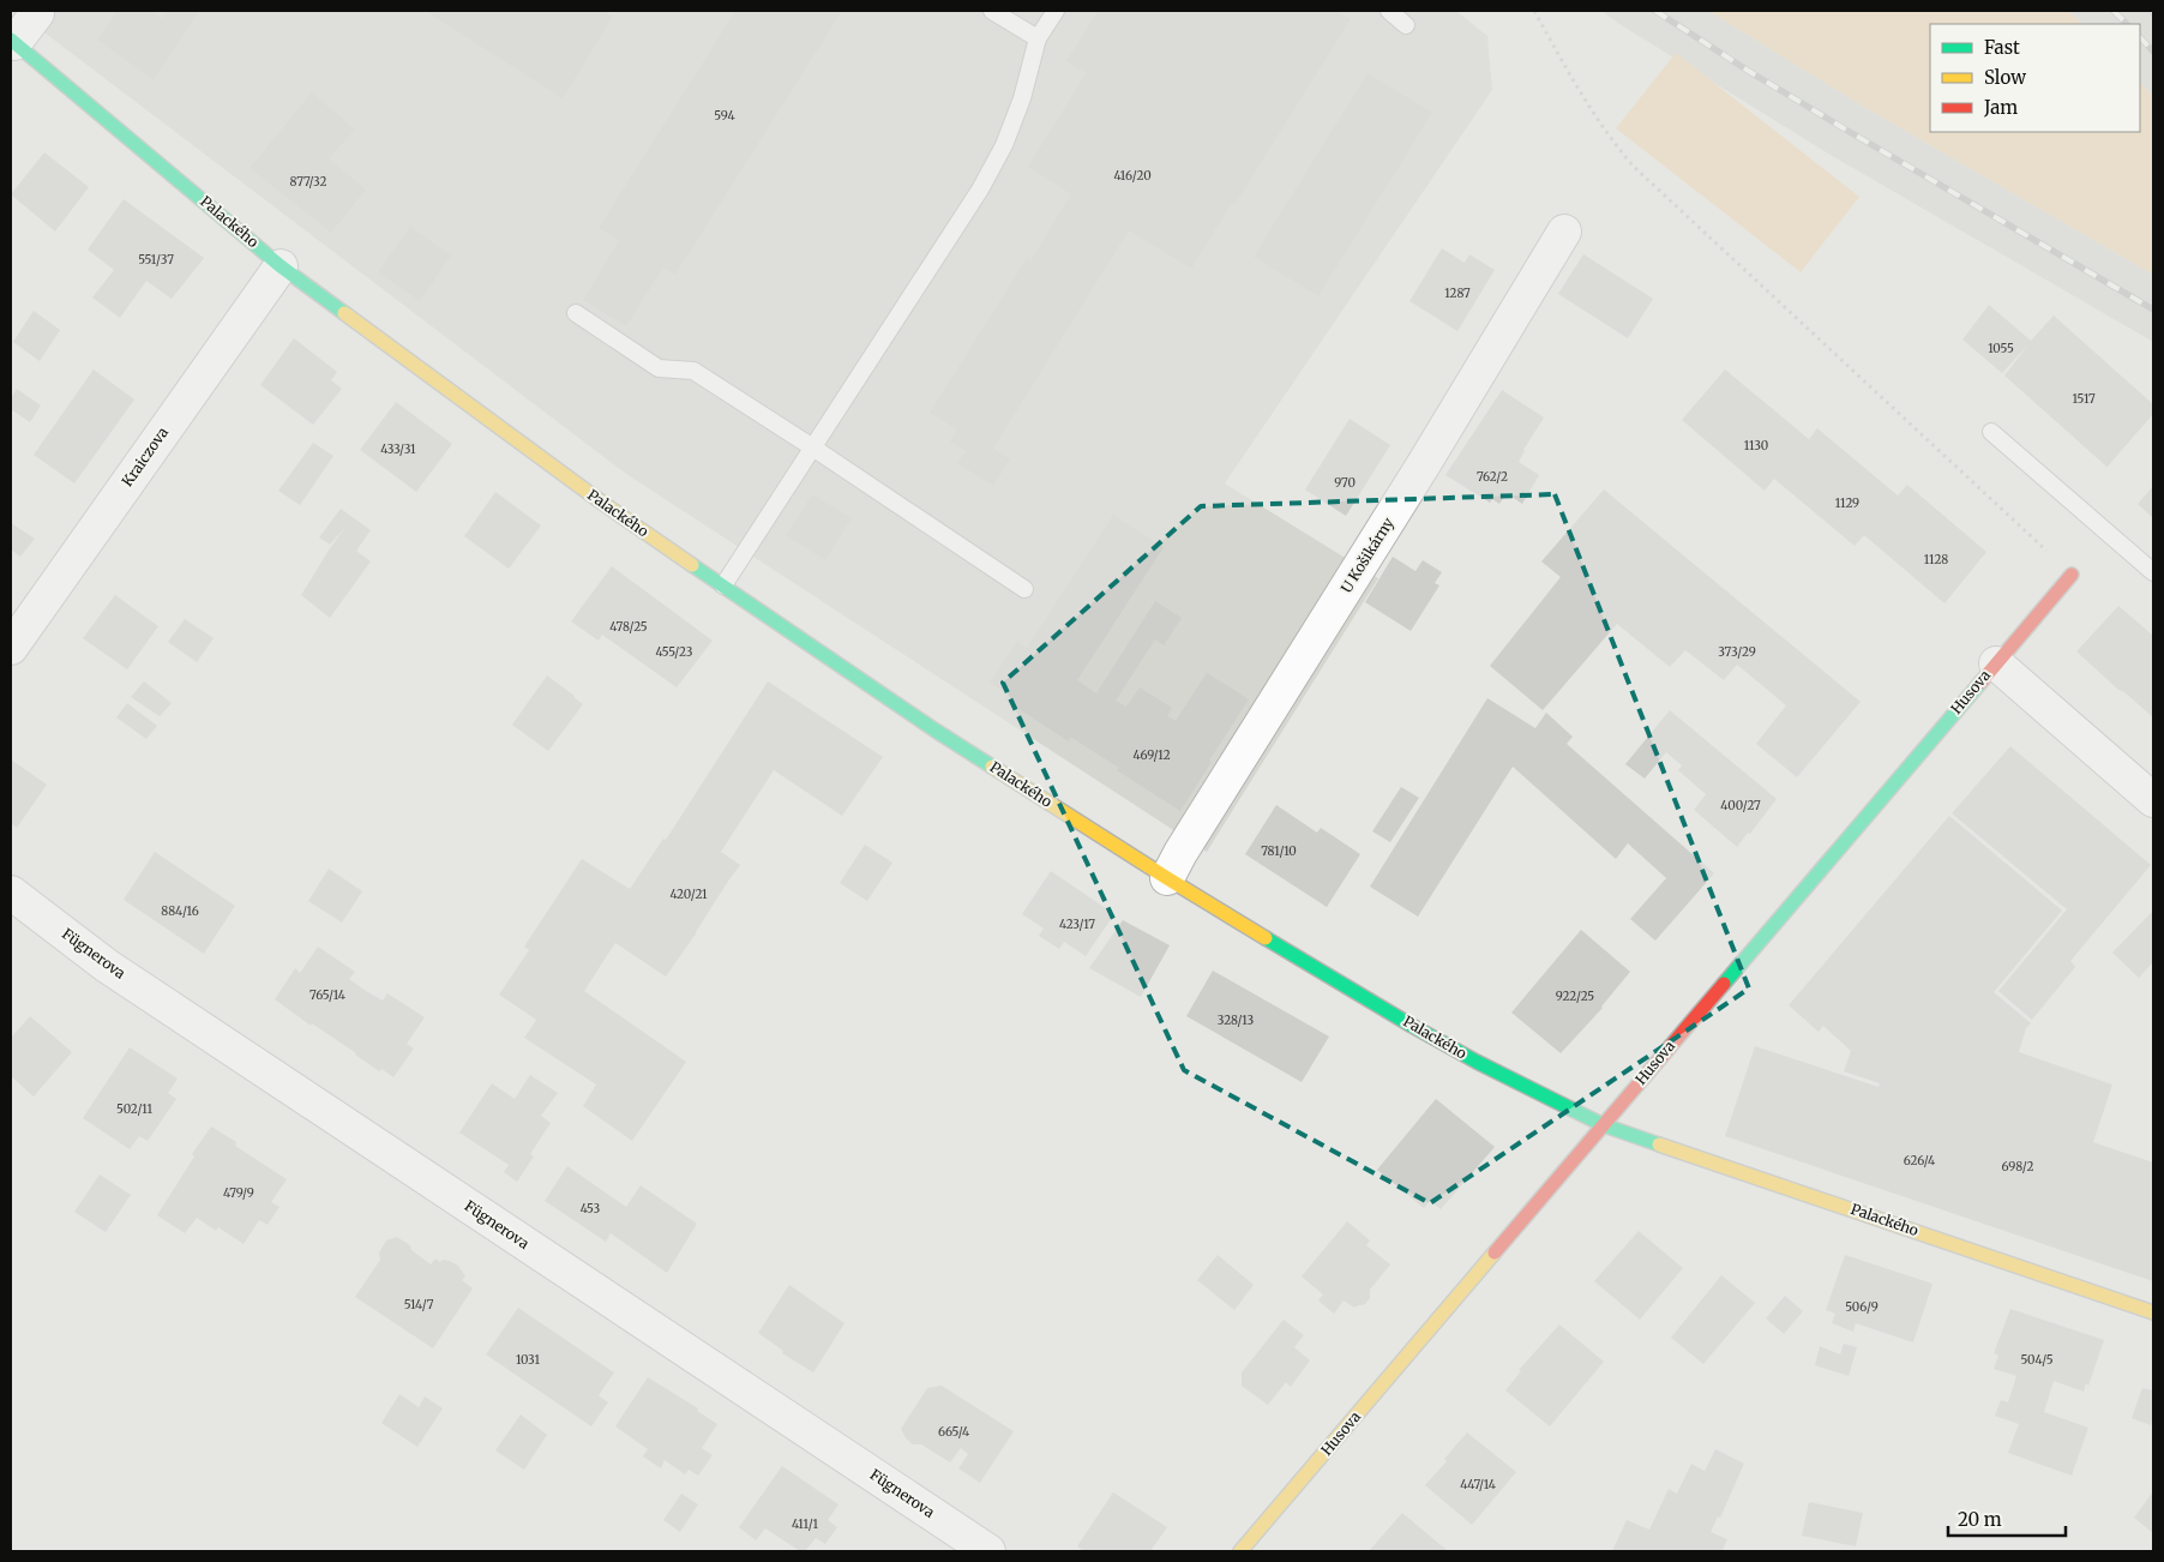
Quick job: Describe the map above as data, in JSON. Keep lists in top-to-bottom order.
{
  "streets": {
    "street": [
      "Palackého",
      "Kraiczova",
      "U Košikárny",
      "Husova",
      "Fügnerova"
    ]
  },
  "crossings": [
    ["Palackého", "Kraiczova"],
    ["Palackého", "U Košikárny"],
    ["Palackého", "Husova"]
  ],
  "house_numbers": [
    "594",
    "416/20",
    "877/32",
    "551/37",
    "1287",
    "1055",
    "1517",
    "1130",
    "433/31",
    "762/2",
    "970",
    "1129",
    "1128",
    "478/25",
    "455/23",
    "373/29",
    "469/12",
    "400/27",
    "781/10",
    "420/21",
    "884/16",
    "423/17",
    "765/14",
    "922/25",
    "328/13",
    "502/11",
    "626/4",
    "698/2",
    "479/9",
    "453",
    "514/7",
    "506/9",
    "1031",
    "504/5",
    "665/4",
    "447/14",
    "411/1"
  ],
  "legend": ["Fast", "Slow", "Jam"],
  "scale_bar": "20 m"
}
